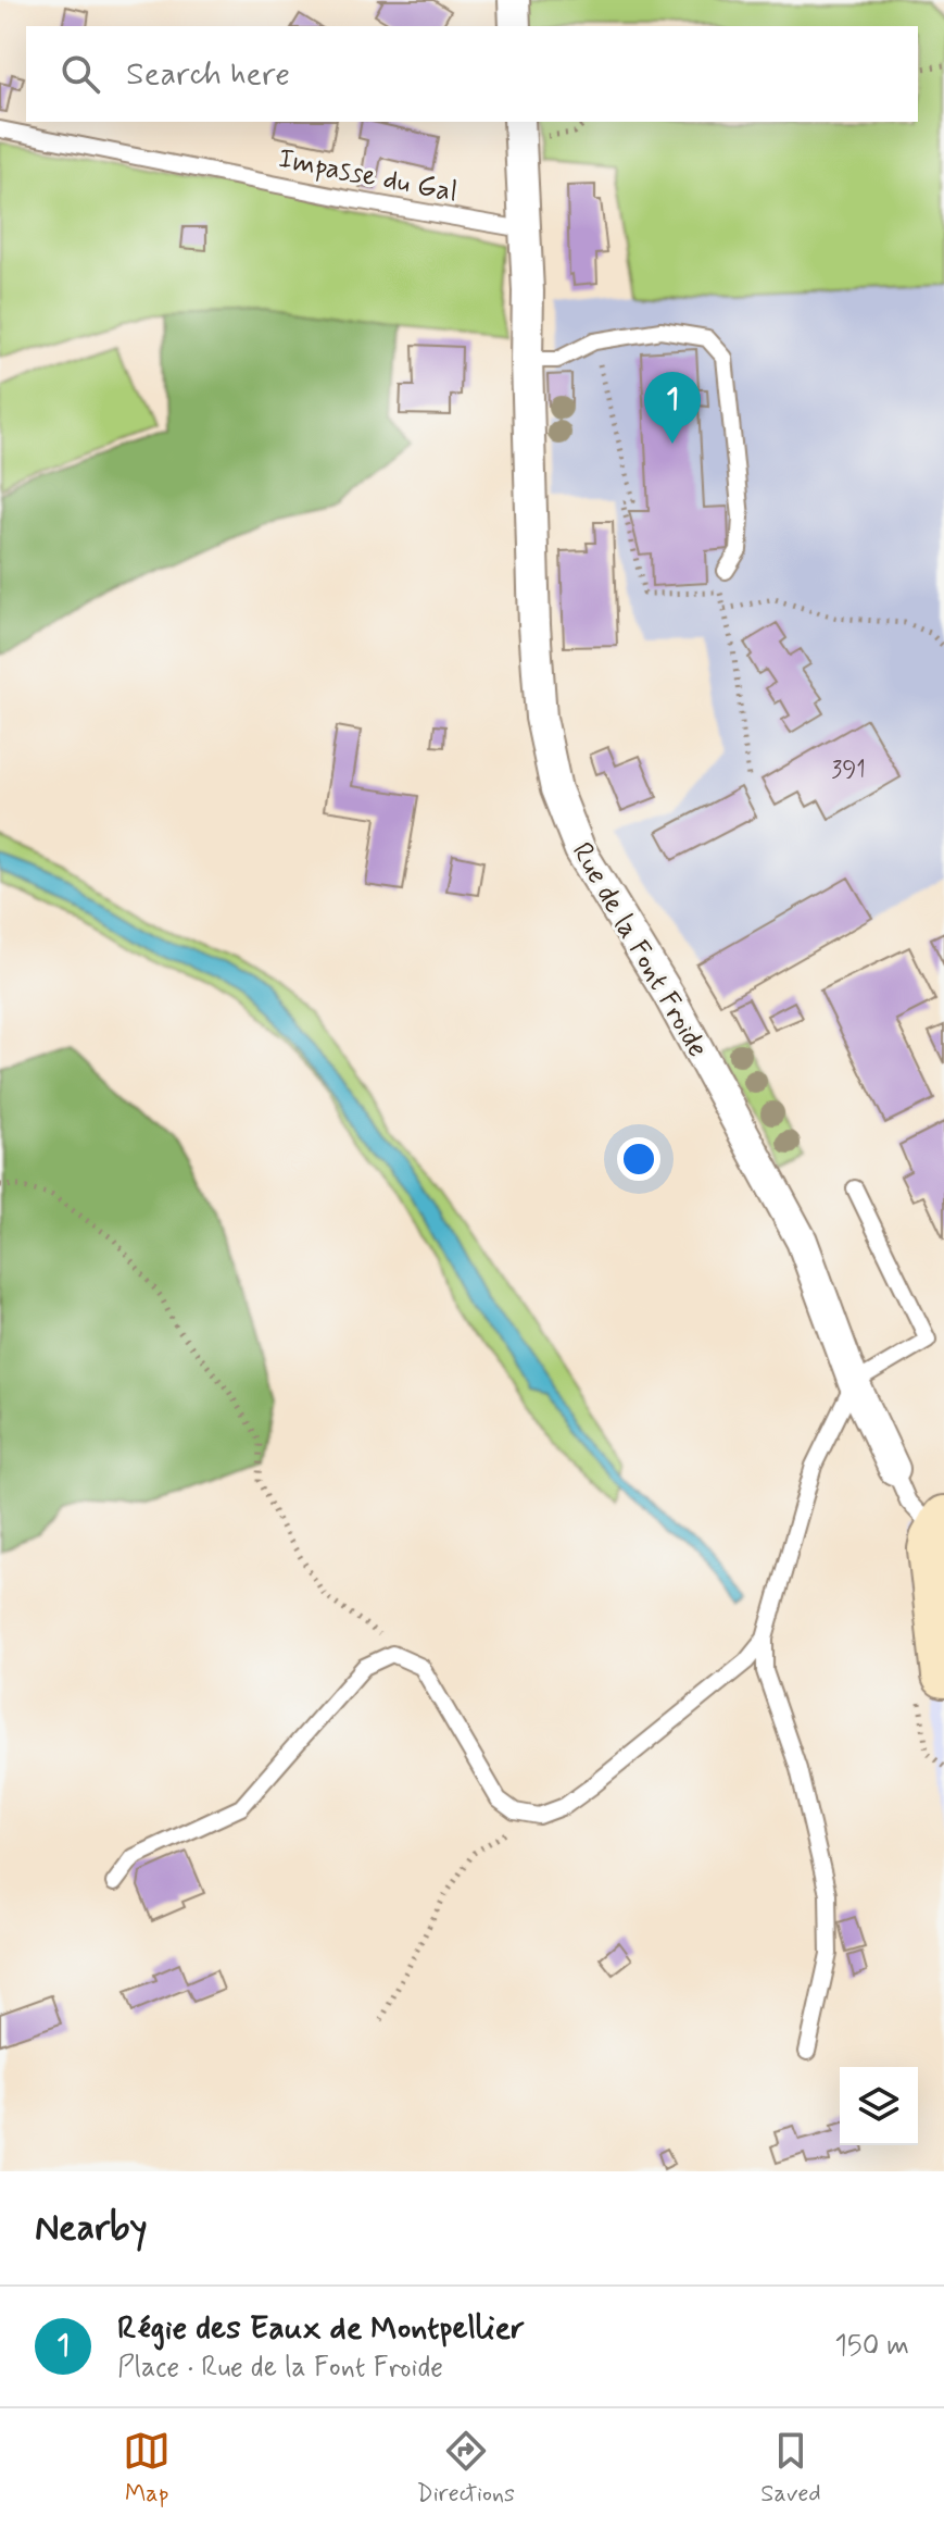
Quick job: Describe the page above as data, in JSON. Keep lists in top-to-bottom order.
{
  "streets": {
    "street": ["Rue de la Font Froide"],
    "lane": ["Impasse du Gal"]
  },
  "crossings": [
    ["Impasse du Gal", "Rue de la Font Froide"]
  ],
  "house_numbers": ["391"],
  "page": {
    "search": "Search here",
    "pins": "1",
    "heading": "Nearby",
    "list": [
      {
        "mark": "1",
        "name": "Régie des Eaux de Montpellier",
        "note": "Place · Rue de la Font Froide",
        "value": "150 m"
      }
    ],
    "nav": ["Map", "Directions", "Saved"]
  }
}
